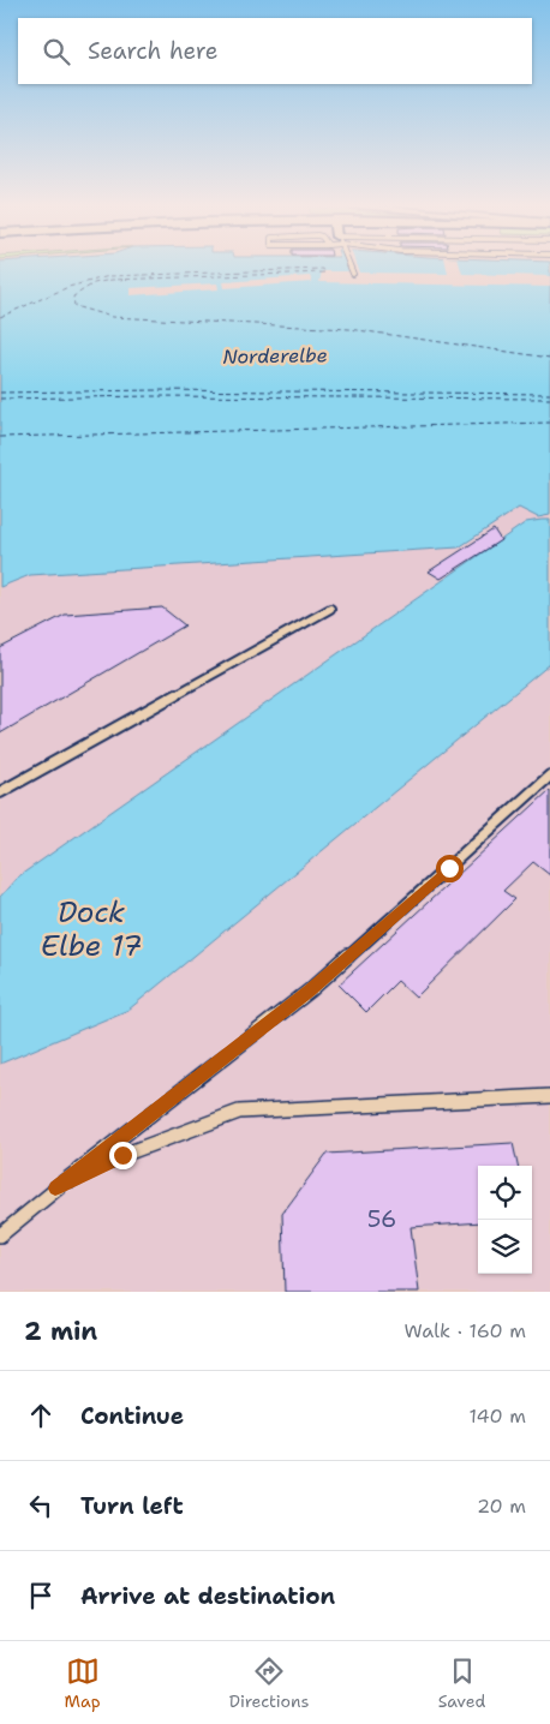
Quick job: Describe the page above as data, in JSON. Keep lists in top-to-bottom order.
{
  "water": ["Norderelbe", "Dock Elbe 17"],
  "house_numbers": ["56"],
  "page": {
    "search": "Search here",
    "heading": ["2 min", "Walk · 160 m"],
    "list": [
      ["Continue", "140 m"],
      ["Turn left", "20 m"],
      "Arrive at destination"
    ],
    "nav": ["Map", "Directions", "Saved"]
  }
}
